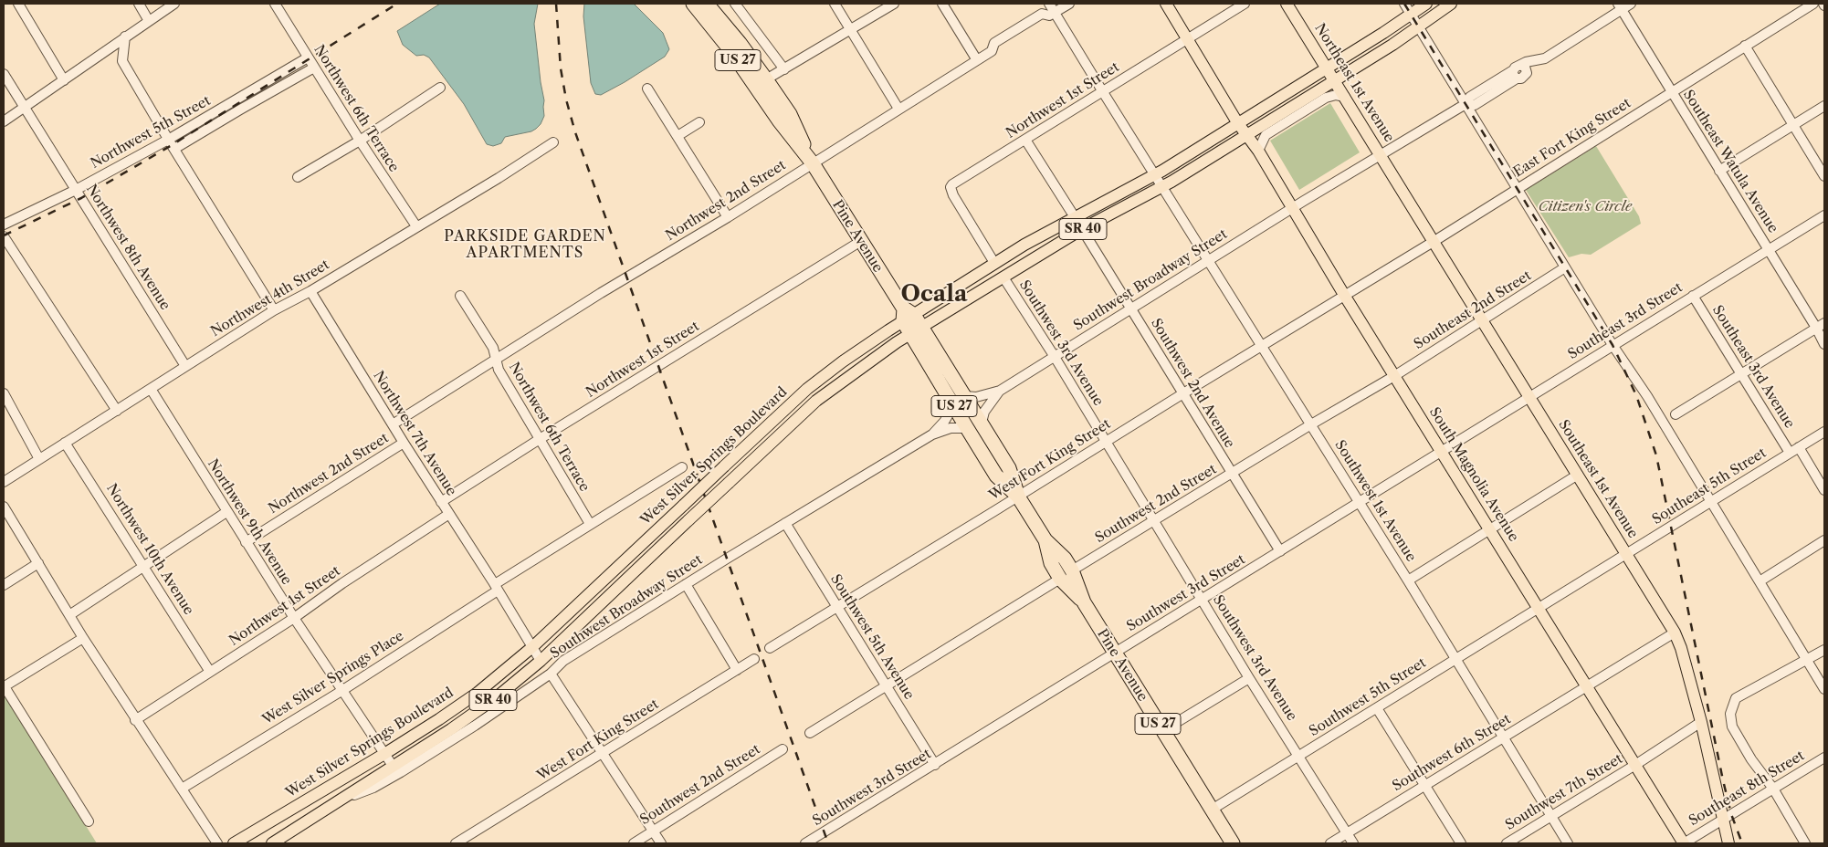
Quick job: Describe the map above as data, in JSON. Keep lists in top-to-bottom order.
{
  "streets": {
    "highway": ["US 27", "Pine Avenue"],
    "main road": [
      "Northeast 1st Avenue",
      "SR 40",
      "West Silver Springs Boulevard",
      "South Magnolia Avenue",
      "Southeast 1st Avenue"
    ],
    "street": [
      "Northwest 1st Street",
      "Northwest 6th Terrace",
      "Northwest 5th Street",
      "East Fort King Street",
      "Southeast Watula Avenue",
      "Northwest 2nd Street",
      "Northwest 8th Avenue",
      "Southwest Broadway Street",
      "Northwest 4th Street",
      "Southeast 2nd Street",
      "Southeast 3rd Street",
      "Southwest 3rd Avenue",
      "Southeast 3rd Avenue",
      "Southwest 2nd Avenue",
      "Northwest 7th Avenue",
      "West Fort King Street",
      "Southeast 5th Street",
      "Southwest 1st Avenue",
      "Southwest 2nd Street",
      "Northwest 9th Avenue",
      "Northwest 10th Avenue",
      "Southwest 3rd Street",
      "Southwest 5th Avenue",
      "West Silver Springs Place",
      "Southwest 5th Street",
      "Southwest 6th Street",
      "Southeast 8th Street",
      "Southwest 7th Street"
    ]
  },
  "crossings": [
    ["Northeast 1st Avenue", "SR 40"],
    ["Northeast 1st Avenue", "Southwest Broadway Street"],
    ["Northeast 1st Avenue", "Southeast 1st Avenue"],
    ["Northwest 1st Street", "Northwest 6th Terrace"],
    ["Northwest 1st Street", "Pine Avenue"],
    ["Northwest 1st Street", "Northwest 7th Avenue"],
    ["Northwest 1st Street", "West Silver Springs Boulevard"],
    ["Northwest 1st Street", "South Magnolia Avenue"],
    ["Northwest 1st Street", "Southwest 1st Avenue"],
    ["Northwest 1st Street", "Northwest 9th Avenue"],
    ["Northwest 1st Street", "Northwest 10th Avenue"],
    ["Northwest 6th Terrace", "Northwest 5th Street"],
    ["Northwest 6th Terrace", "Northwest 2nd Street"],
    ["Northwest 6th Terrace", "Northwest 4th Street"],
    ["Northwest 6th Terrace", "West Silver Springs Place"],
    ["Northwest 5th Street", "Northwest 8th Avenue"],
    ["East Fort King Street", "Southeast Watula Avenue"],
    ["East Fort King Street", "West Fort King Street"],
    ["East Fort King Street", "South Magnolia Avenue"],
    ["East Fort King Street", "Southeast 1st Avenue"],
    ["Southeast Watula Avenue", "Southwest Broadway Street"],
    ["Southeast Watula Avenue", "Southeast 3rd Street"],
    ["Northwest 2nd Street", "Pine Avenue"],
    ["Northwest 2nd Street", "Northwest 7th Avenue"],
    ["Northwest 2nd Street", "Southwest 1st Avenue"],
    ["Northwest 2nd Street", "Northwest 9th Avenue"],
    ["SR 40", "West Silver Springs Boulevard"],
    ["SR 40", "South Magnolia Avenue"],
    ["Pine Avenue", "Southwest Broadway Street"],
    ["Pine Avenue", "West Silver Springs Boulevard"],
    ["Pine Avenue", "West Fort King Street"],
    ["Pine Avenue", "Southwest 2nd Street"],
    ["Pine Avenue", "Southwest 3rd Street"],
    ["Pine Avenue", "Southwest 5th Street"],
    ["Northwest 8th Avenue", "Northwest 4th Street"],
    ["Southwest Broadway Street", "Southwest 3rd Avenue"],
    ["Southwest Broadway Street", "Southwest 2nd Avenue"],
    ["Southwest Broadway Street", "West Silver Springs Boulevard"],
    ["Southwest Broadway Street", "South Magnolia Avenue"],
    ["Southwest Broadway Street", "Southeast 1st Avenue"],
    ["Southwest Broadway Street", "Southwest 1st Avenue"],
    ["Southwest Broadway Street", "Southwest 5th Avenue"],
    ["Northwest 4th Street", "Northwest 7th Avenue"],
    ["Northwest 4th Street", "Northwest 9th Avenue"],
    ["Northwest 4th Street", "Northwest 10th Avenue"],
    ["Southeast 2nd Street", "South Magnolia Avenue"],
    ["Southeast 2nd Street", "Southeast 1st Avenue"],
    ["Southeast 2nd Street", "Southwest 2nd Street"],
    ["Southeast 3rd Street", "Southeast 3rd Avenue"],
    ["Southeast 3rd Street", "South Magnolia Avenue"],
    ["Southeast 3rd Street", "Southeast 1st Avenue"],
    ["Southeast 3rd Street", "Southwest 3rd Street"],
    ["Southwest 3rd Avenue", "West Silver Springs Boulevard"],
    ["Southwest 3rd Avenue", "West Fort King Street"],
    ["Southwest 3rd Avenue", "Southwest 2nd Street"],
    ["Southwest 3rd Avenue", "Southwest 3rd Street"],
    ["Southwest 3rd Avenue", "Southwest 5th Street"],
    ["Southwest 3rd Avenue", "Southwest 6th Street"],
    ["Southeast 3rd Avenue", "Southeast 5th Street"],
    ["Southwest 2nd Avenue", "West Silver Springs Boulevard"],
    ["Southwest 2nd Avenue", "West Fort King Street"],
    ["Southwest 2nd Avenue", "Southwest 2nd Street"],
    ["Southwest 2nd Avenue", "Southwest 3rd Street"],
    ["Northwest 7th Avenue", "West Silver Springs Boulevard"],
    ["Northwest 7th Avenue", "West Silver Springs Place"],
    ["West Silver Springs Boulevard", "South Magnolia Avenue"],
    ["West Silver Springs Boulevard", "Southwest 1st Avenue"],
    ["West Silver Springs Boulevard", "Northwest 9th Avenue"],
    ["West Fort King Street", "South Magnolia Avenue"],
    ["West Fort King Street", "Southwest 1st Avenue"],
    ["West Fort King Street", "Southwest 5th Avenue"],
    ["South Magnolia Avenue", "Southeast 5th Street"],
    ["South Magnolia Avenue", "Southwest 2nd Street"],
    ["South Magnolia Avenue", "Southwest 3rd Street"],
    ["South Magnolia Avenue", "Southwest 5th Street"],
    ["South Magnolia Avenue", "Southwest 6th Street"],
    ["South Magnolia Avenue", "Southeast 8th Street"],
    ["South Magnolia Avenue", "Southwest 7th Street"],
    ["Southeast 1st Avenue", "Southeast 5th Street"],
    ["Southeast 1st Avenue", "Southwest 6th Street"],
    ["Southeast 1st Avenue", "Southeast 8th Street"],
    ["Southeast 1st Avenue", "Southwest 7th Street"],
    ["Southeast 5th Street", "Southwest 5th Street"],
    ["Southwest 1st Avenue", "Southwest 2nd Street"],
    ["Southwest 1st Avenue", "Southwest 3rd Street"],
    ["Southwest 1st Avenue", "Southwest 5th Street"],
    ["Southwest 1st Avenue", "Southwest 6th Street"],
    ["Southwest 1st Avenue", "Southwest 7th Street"],
    ["Northwest 9th Avenue", "West Silver Springs Place"],
    ["Southwest 3rd Street", "Southwest 5th Avenue"]
  ],
  "districts": ["PARKSIDE GARDEN APARTMENTS", "Ocala"],
  "parks": ["Citizen's Circle"]
}
